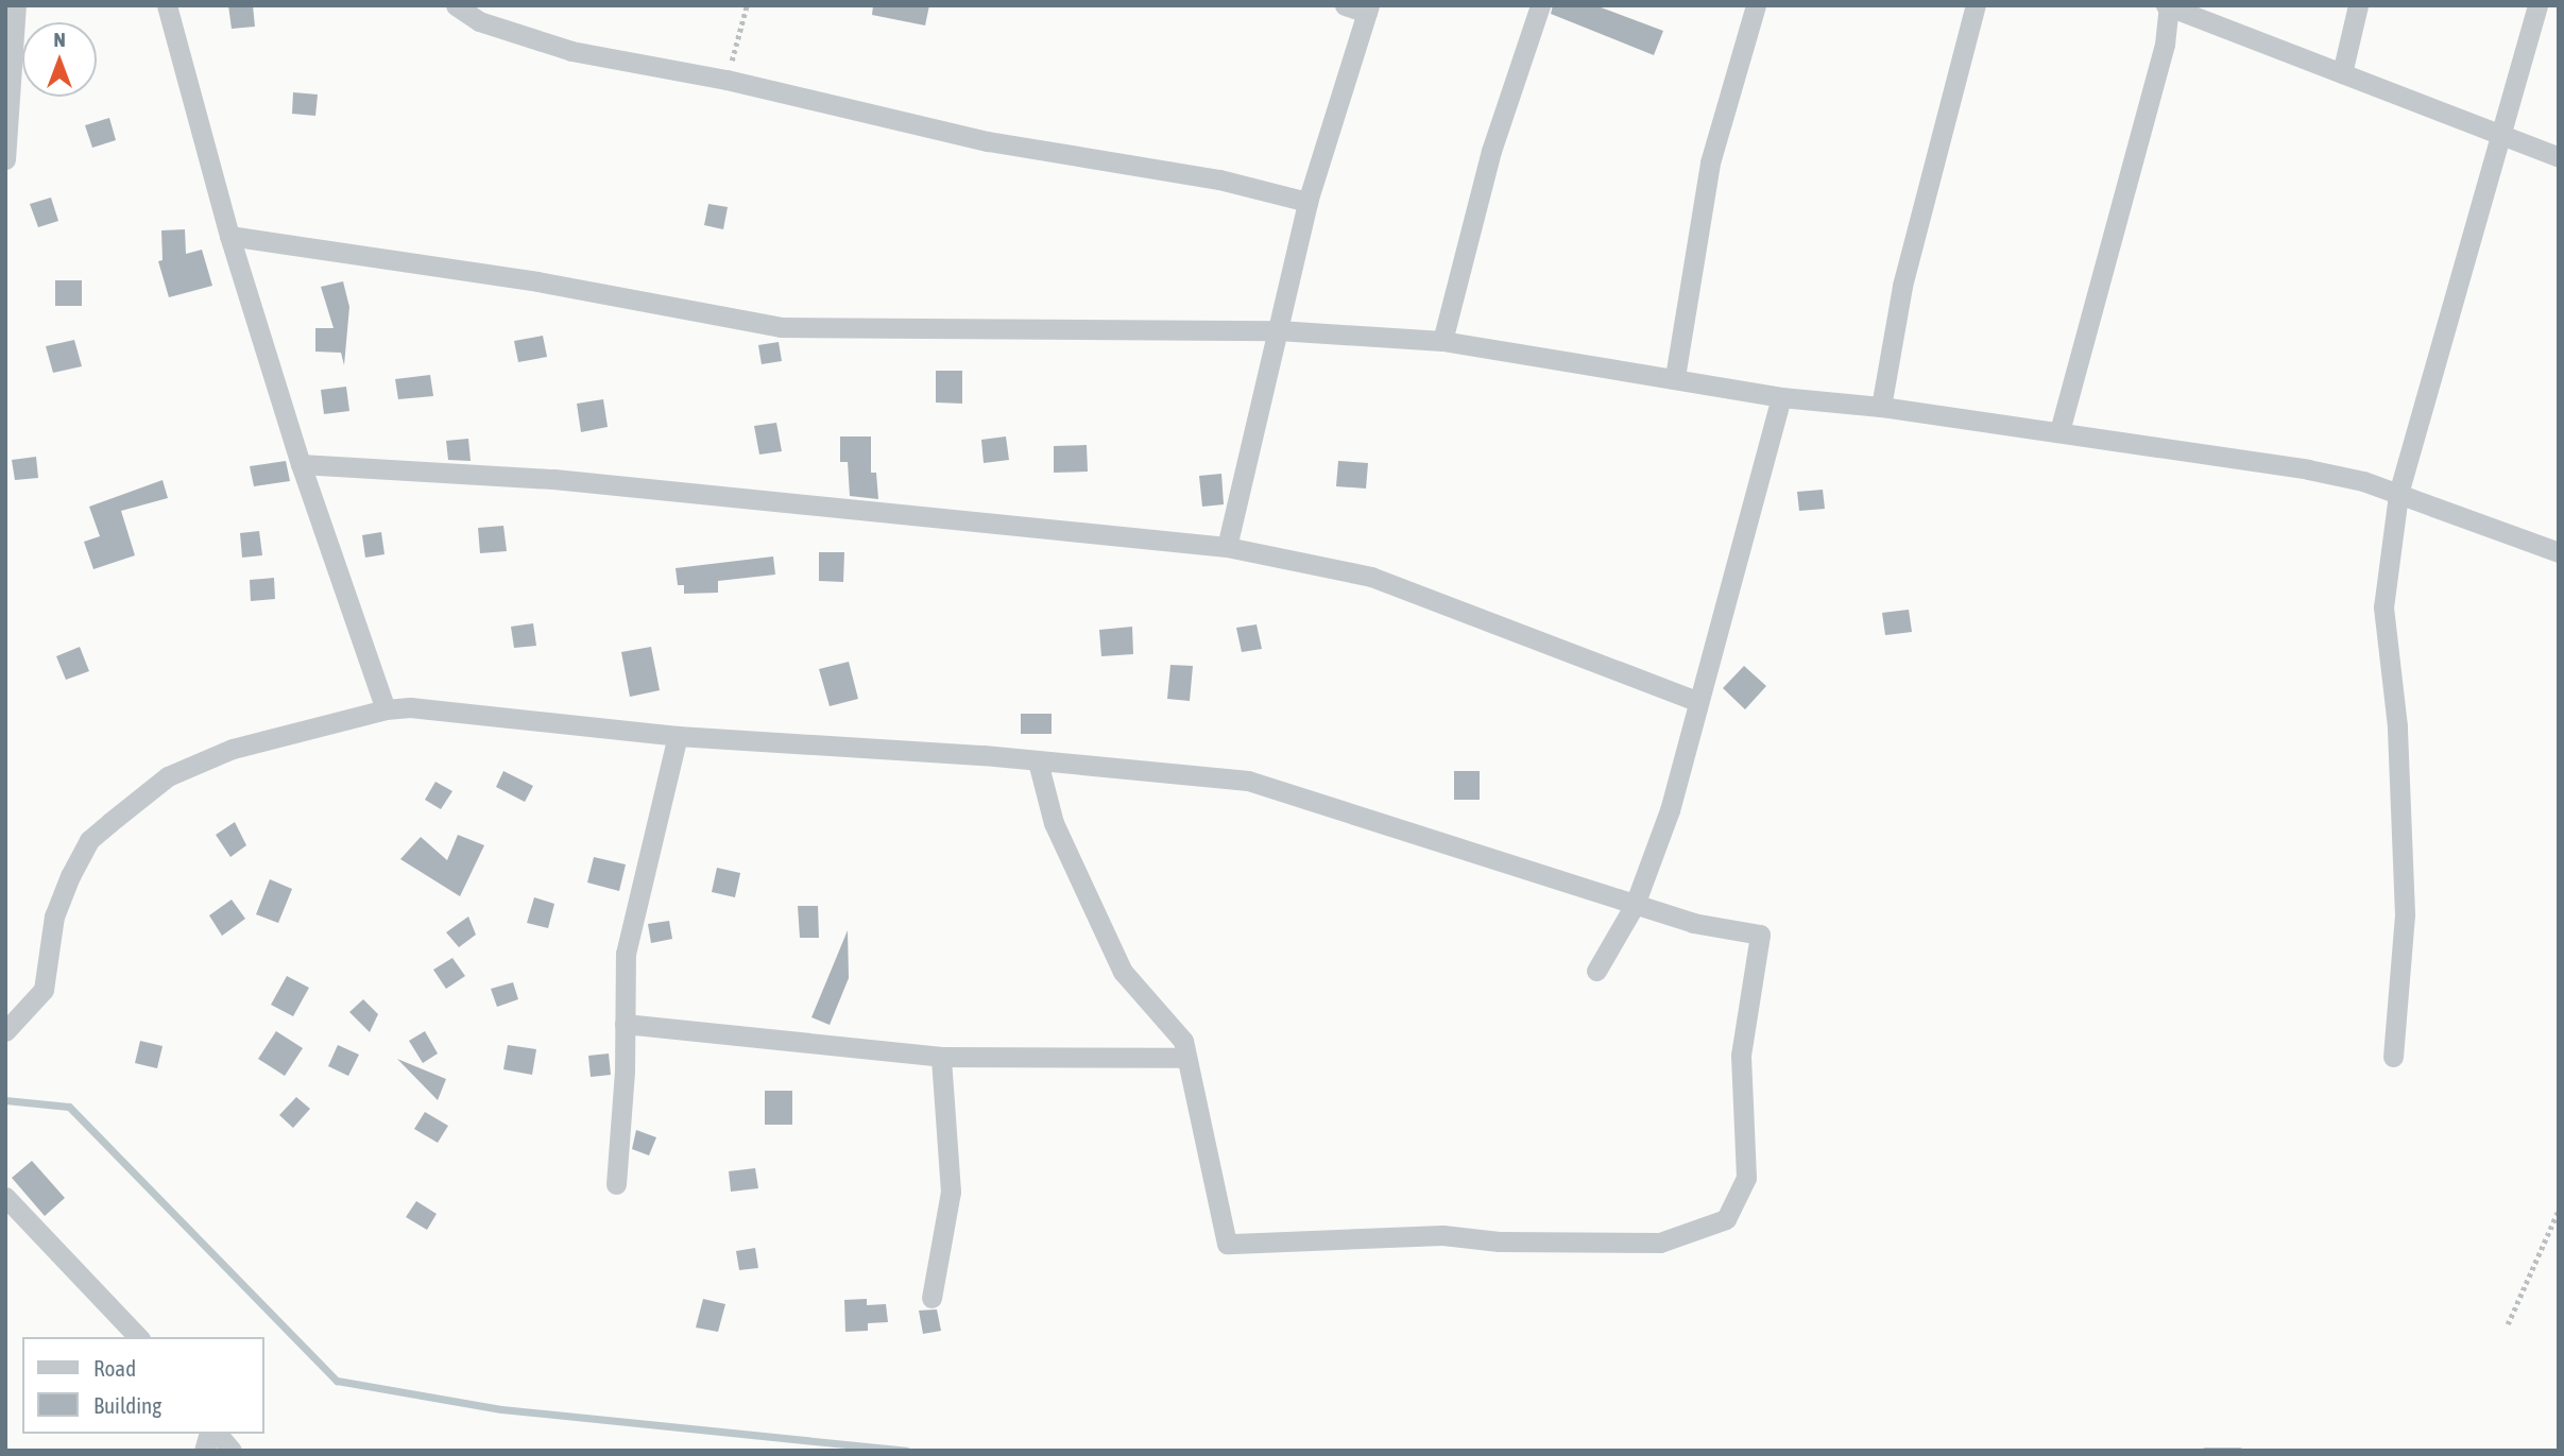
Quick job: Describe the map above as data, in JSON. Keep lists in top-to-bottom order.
{
  "legend": ["Road", "Building"],
  "north": "top"
}
